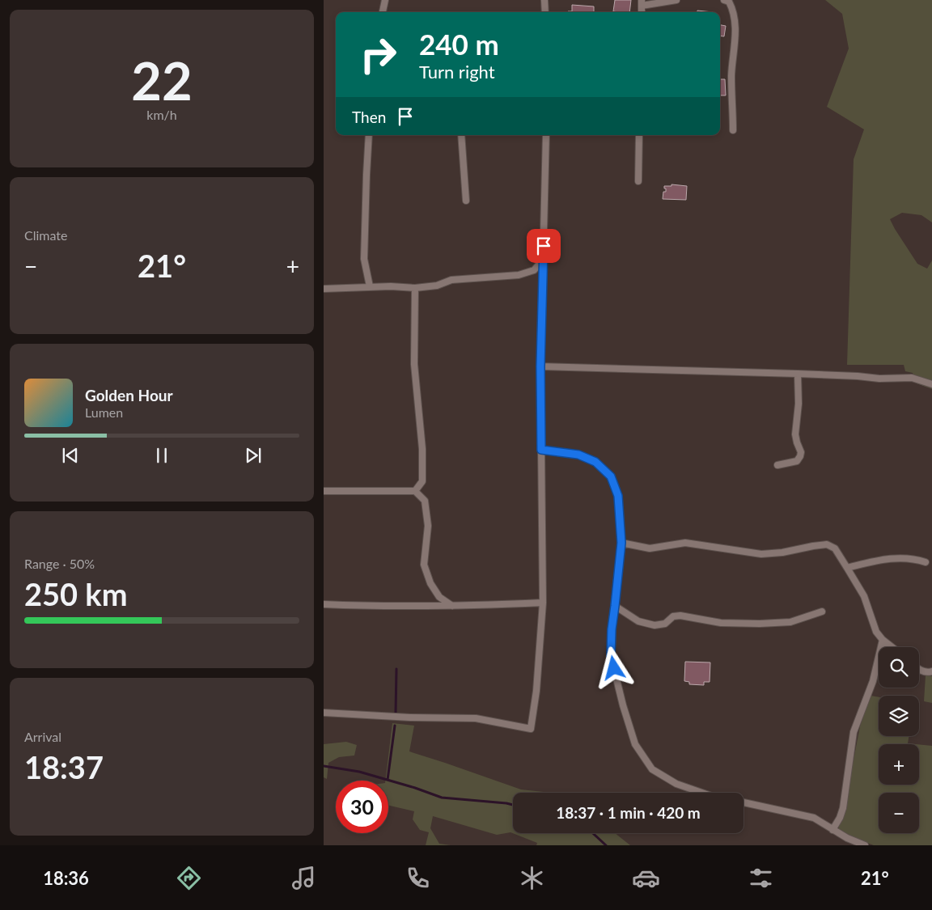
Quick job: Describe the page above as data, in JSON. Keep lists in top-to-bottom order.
{
  "page": {
    "tile": [
      ["22", "km/h"],
      "Climate",
      ["Range · 50%", "250 km"],
      ["Arrival", "18:37"]
    ],
    "turn": ["240 m", "Turn right"],
    "then": "Then",
    "heat": ["−", "21°", "+"],
    "song": ["Golden Hour", "Lumen"],
    "map_buttons": ["+", "−"],
    "limit": "30",
    "trip": "18:37 · 1 min · 420 m",
    "tabs": ["18:36", "21°"]
  }
}
